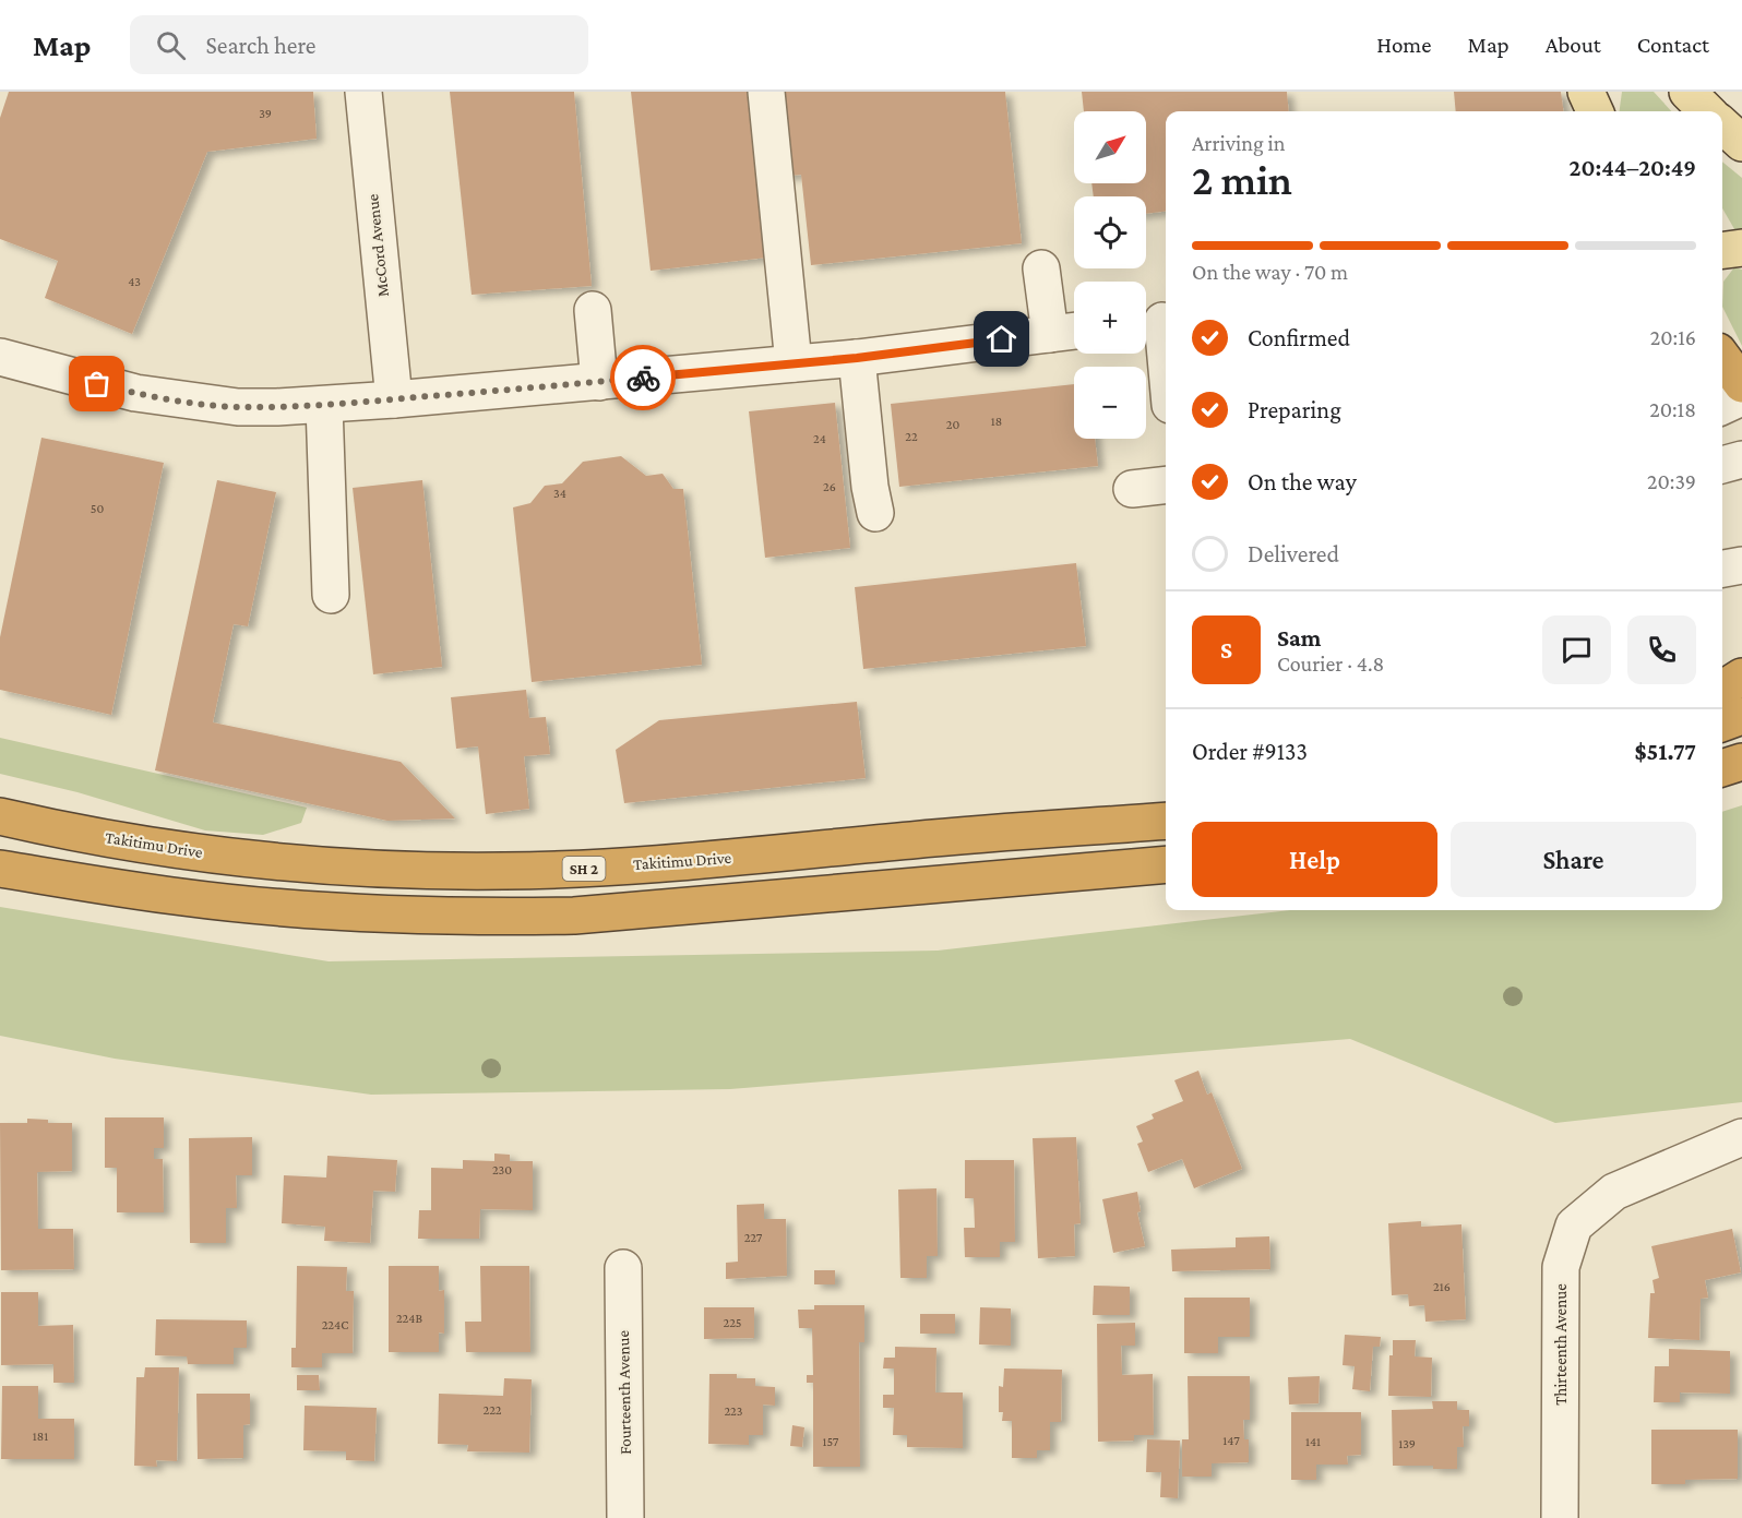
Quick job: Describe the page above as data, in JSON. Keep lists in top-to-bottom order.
{
  "streets": {
    "highway": ["Takitimu Drive", "SH 2"],
    "street": ["McCord Avenue", "Thirteenth Avenue", "Fourteenth Avenue"]
  },
  "house_numbers": [
    "39",
    "43",
    "18",
    "20",
    "22",
    "24",
    "26",
    "34",
    "50",
    "230",
    "227",
    "216",
    "224B",
    "225",
    "224C",
    "222",
    "223",
    "181",
    "147",
    "157",
    "141",
    "139"
  ],
  "north": "top right",
  "page": {
    "header": "Map",
    "search": "Search here",
    "nav": [
      "Home",
      "Map",
      "About",
      "Contact"
    ],
    "map_buttons": ["+", "−"],
    "heading": ["2 min", "Arriving in", "20:44–20:49"],
    "panel": [
      "Sam",
      "Courier · 4.8",
      "Order #9133",
      "$51.77"
    ],
    "bar": "On the way · 70 m",
    "list": [
      ["Confirmed", "20:16"],
      ["Preparing", "20:18"],
      ["On the way", "20:39"],
      "Delivered"
    ],
    "round": "S",
    "buttons": ["Help", "Share"]
  }
}
